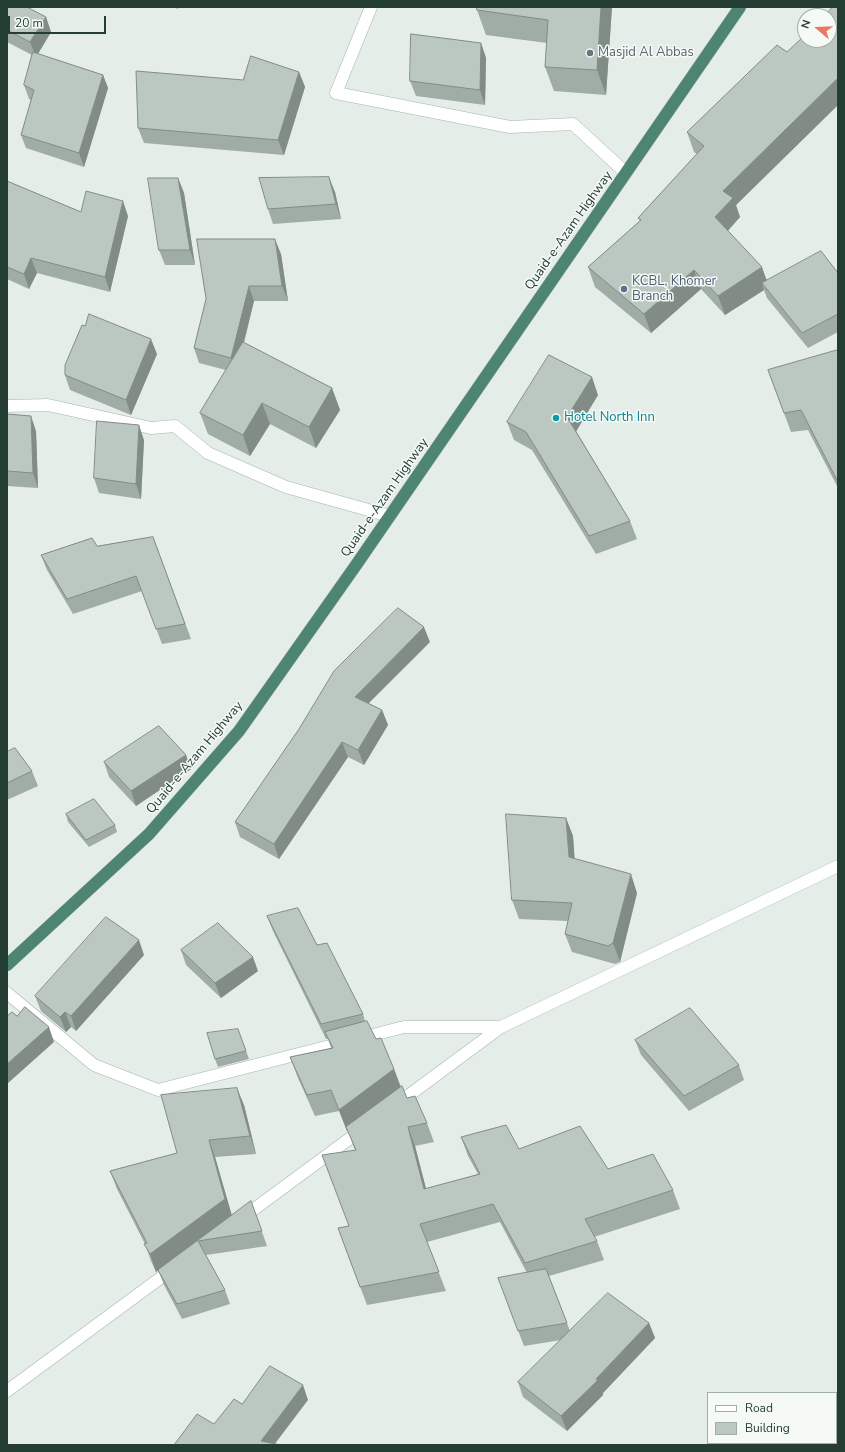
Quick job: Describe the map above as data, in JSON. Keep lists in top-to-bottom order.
{
  "streets": {
    "highway": ["Quaid-e-Azam Highway"]
  },
  "places": ["Masjid Al Abbas", "KCBL, Khomer Branch", "Hotel North Inn"],
  "legend": ["Road", "Building"],
  "scale_bar": "20 m",
  "north": "left"
}
